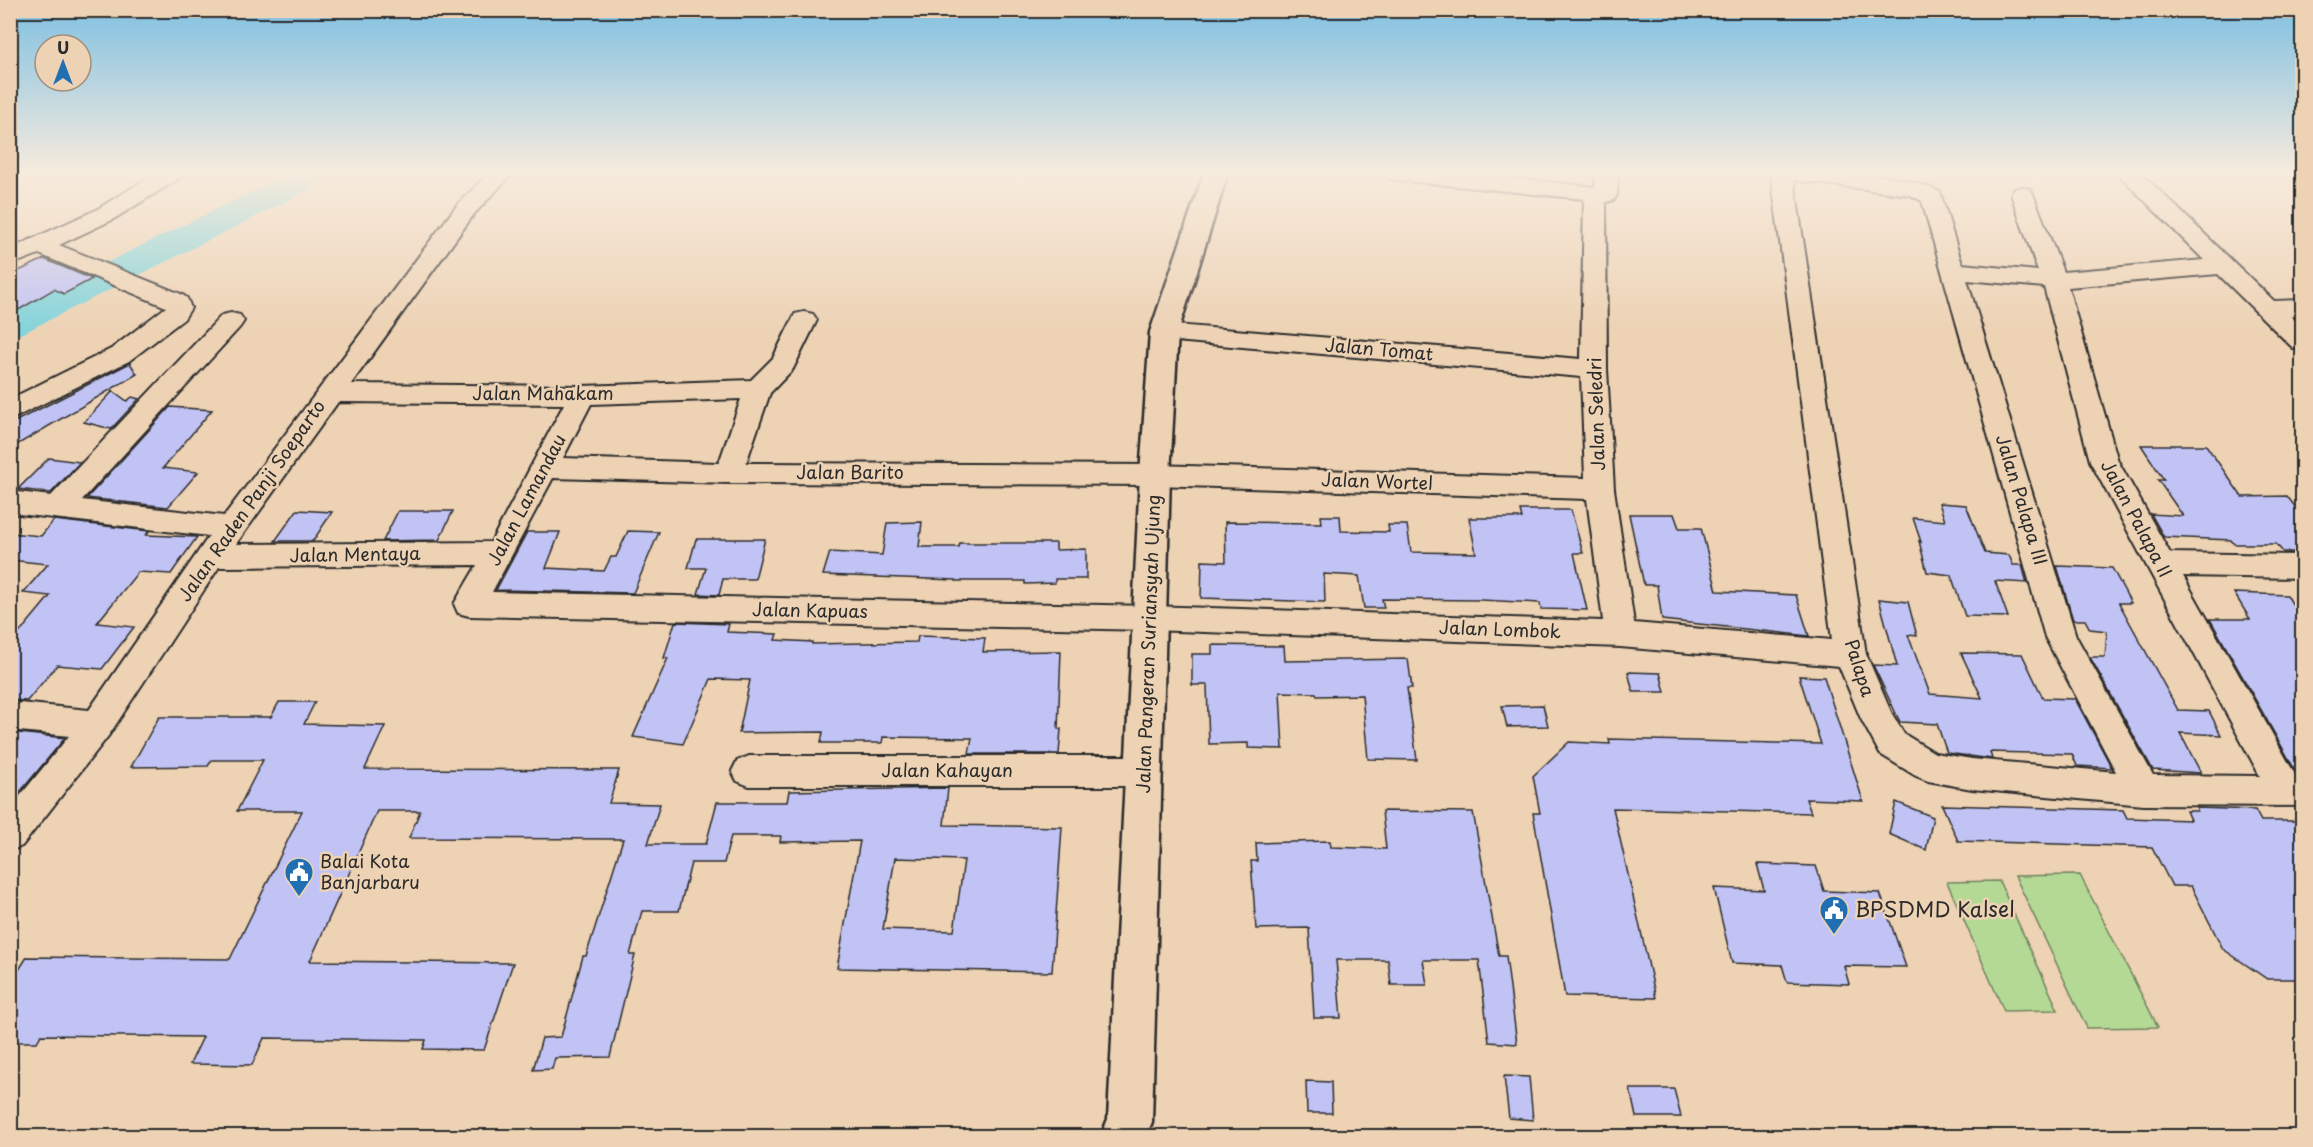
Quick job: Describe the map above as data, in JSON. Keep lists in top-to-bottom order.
{
  "streets": {
    "main road": ["Jalan Pangeran Suriansyah Ujung"],
    "street": [
      "Jalan Tomat",
      "Jalan Mahakam",
      "Jalan Seledri",
      "Jalan Barito",
      "Jalan Wortel",
      "Jalan Lamandau",
      "Jalan Palapa III",
      "Jalan Raden Panji Soeparto",
      "Jalan Palapa II",
      "Jalan Mentaya",
      "Jalan Kapuas",
      "Jalan Lombok",
      "Palapa",
      "Jalan Kahayan"
    ]
  },
  "crossings": [
    ["Jalan Tomat", "Jalan Seledri"],
    ["Jalan Tomat", "Jalan Pangeran Suriansyah Ujung"],
    ["Jalan Mahakam", "Jalan Lamandau"],
    ["Jalan Mahakam", "Jalan Raden Panji Soeparto"],
    ["Jalan Seledri", "Jalan Wortel"],
    ["Jalan Seledri", "Jalan Lombok"],
    ["Jalan Barito", "Jalan Wortel"],
    ["Jalan Barito", "Jalan Lamandau"],
    ["Jalan Barito", "Jalan Pangeran Suriansyah Ujung"],
    ["Jalan Wortel", "Jalan Pangeran Suriansyah Ujung"],
    ["Jalan Lamandau", "Jalan Mentaya"],
    ["Jalan Lamandau", "Jalan Kapuas"],
    ["Jalan Palapa III", "Palapa"],
    ["Jalan Raden Panji Soeparto", "Jalan Mentaya"],
    ["Jalan Palapa II", "Palapa"],
    ["Jalan Kapuas", "Jalan Lombok"],
    ["Jalan Kapuas", "Jalan Pangeran Suriansyah Ujung"],
    ["Jalan Lombok", "Jalan Pangeran Suriansyah Ujung"],
    ["Jalan Lombok", "Palapa"],
    ["Jalan Pangeran Suriansyah Ujung", "Jalan Kahayan"]
  ],
  "places": {
    "public building": ["Balai Kota Banjarbaru", "BPSDMD Kalsel"]
  },
  "north": "top"
}
